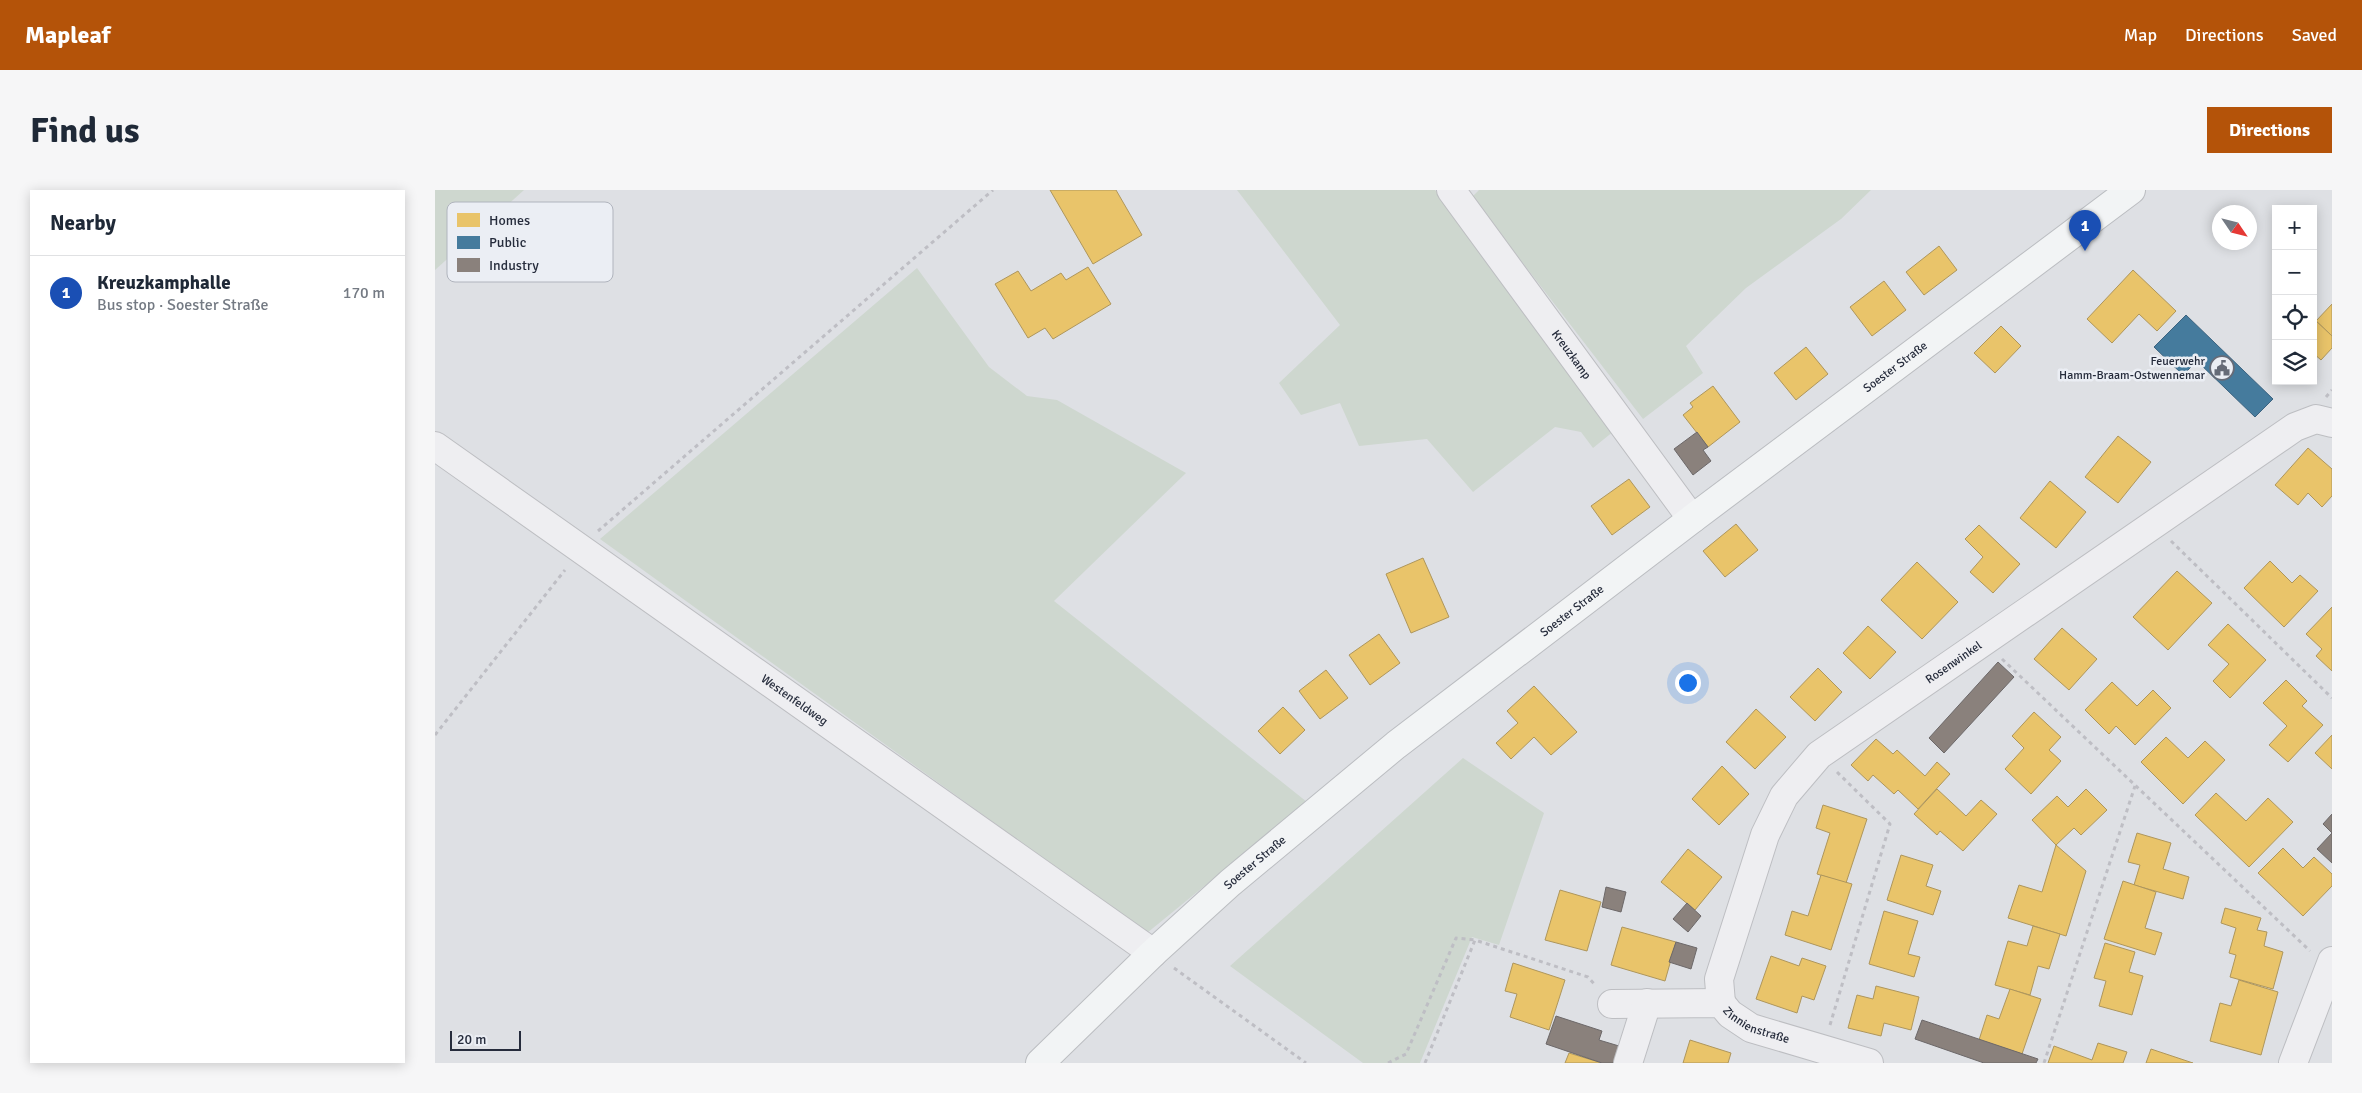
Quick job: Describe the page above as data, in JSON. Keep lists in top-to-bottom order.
{
  "streets": {
    "main road": ["Soester Straße"],
    "street": [
      "Kreuzkamp",
      "Rosenwinkel",
      "Westenfeldweg",
      "Zinnienstraße"
    ]
  },
  "crossings": [
    ["Kreuzkamp", "Soester Straße"],
    ["Soester Straße", "Westenfeldweg"],
    ["Rosenwinkel", "Zinnienstraße"]
  ],
  "places": {
    "public building": ["Feuerwehr Hamm-Braam-Ostwennemar"]
  },
  "legend": ["Homes", "Public", "Industry"],
  "scale_bar": "20 m",
  "north": "bottom right",
  "page": {
    "header": "Mapleaf",
    "nav": ["Map", "Directions", "Saved"],
    "buttons": "Directions",
    "title": "Find us",
    "heading": "Nearby",
    "map_buttons": ["+", "−"],
    "pins": "1",
    "list": [
      {
        "mark": "1",
        "name": "Kreuzkamphalle",
        "note": "Bus stop · Soester Straße",
        "value": "170 m"
      }
    ],
    "scale": "20 m"
  }
}
